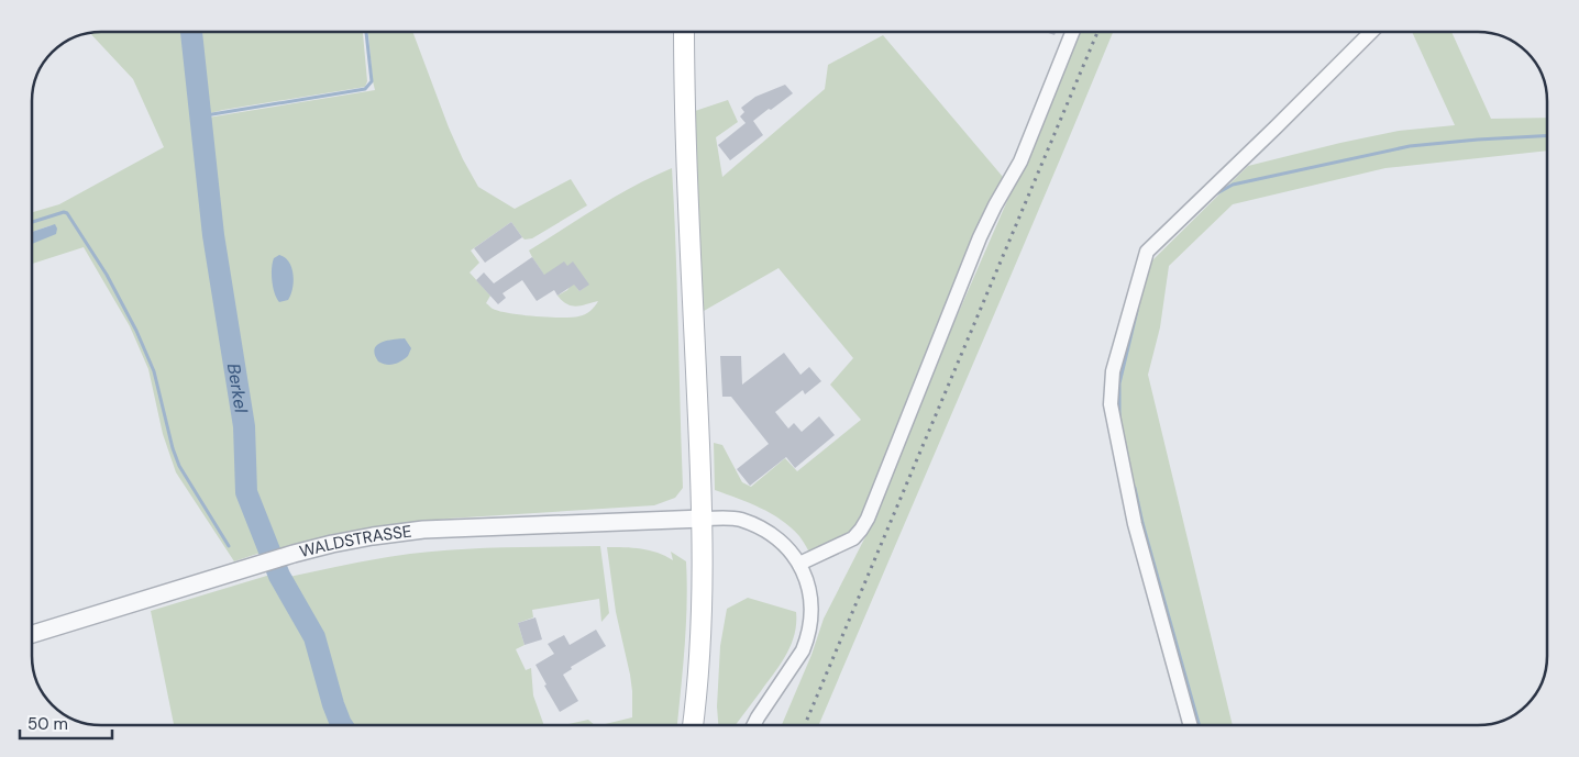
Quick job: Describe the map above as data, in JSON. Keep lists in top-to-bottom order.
{
  "streets": {
    "street": ["WALDSTRASSE"]
  },
  "water": ["Berkel"],
  "scale_bar": "50 m"
}
